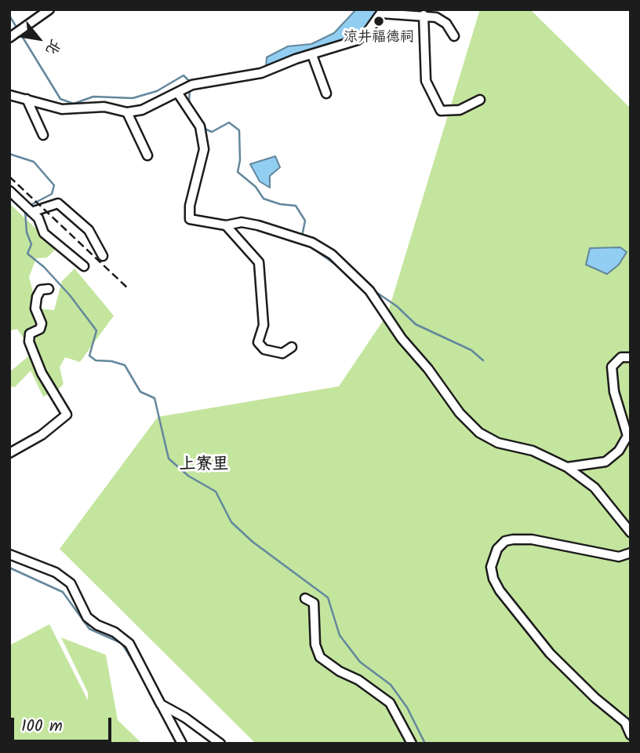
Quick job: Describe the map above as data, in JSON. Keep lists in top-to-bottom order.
{
  "districts": ["上寮里"],
  "places": ["涼井福德祠"],
  "scale_bar": "100 m",
  "north": "bottom right"
}
